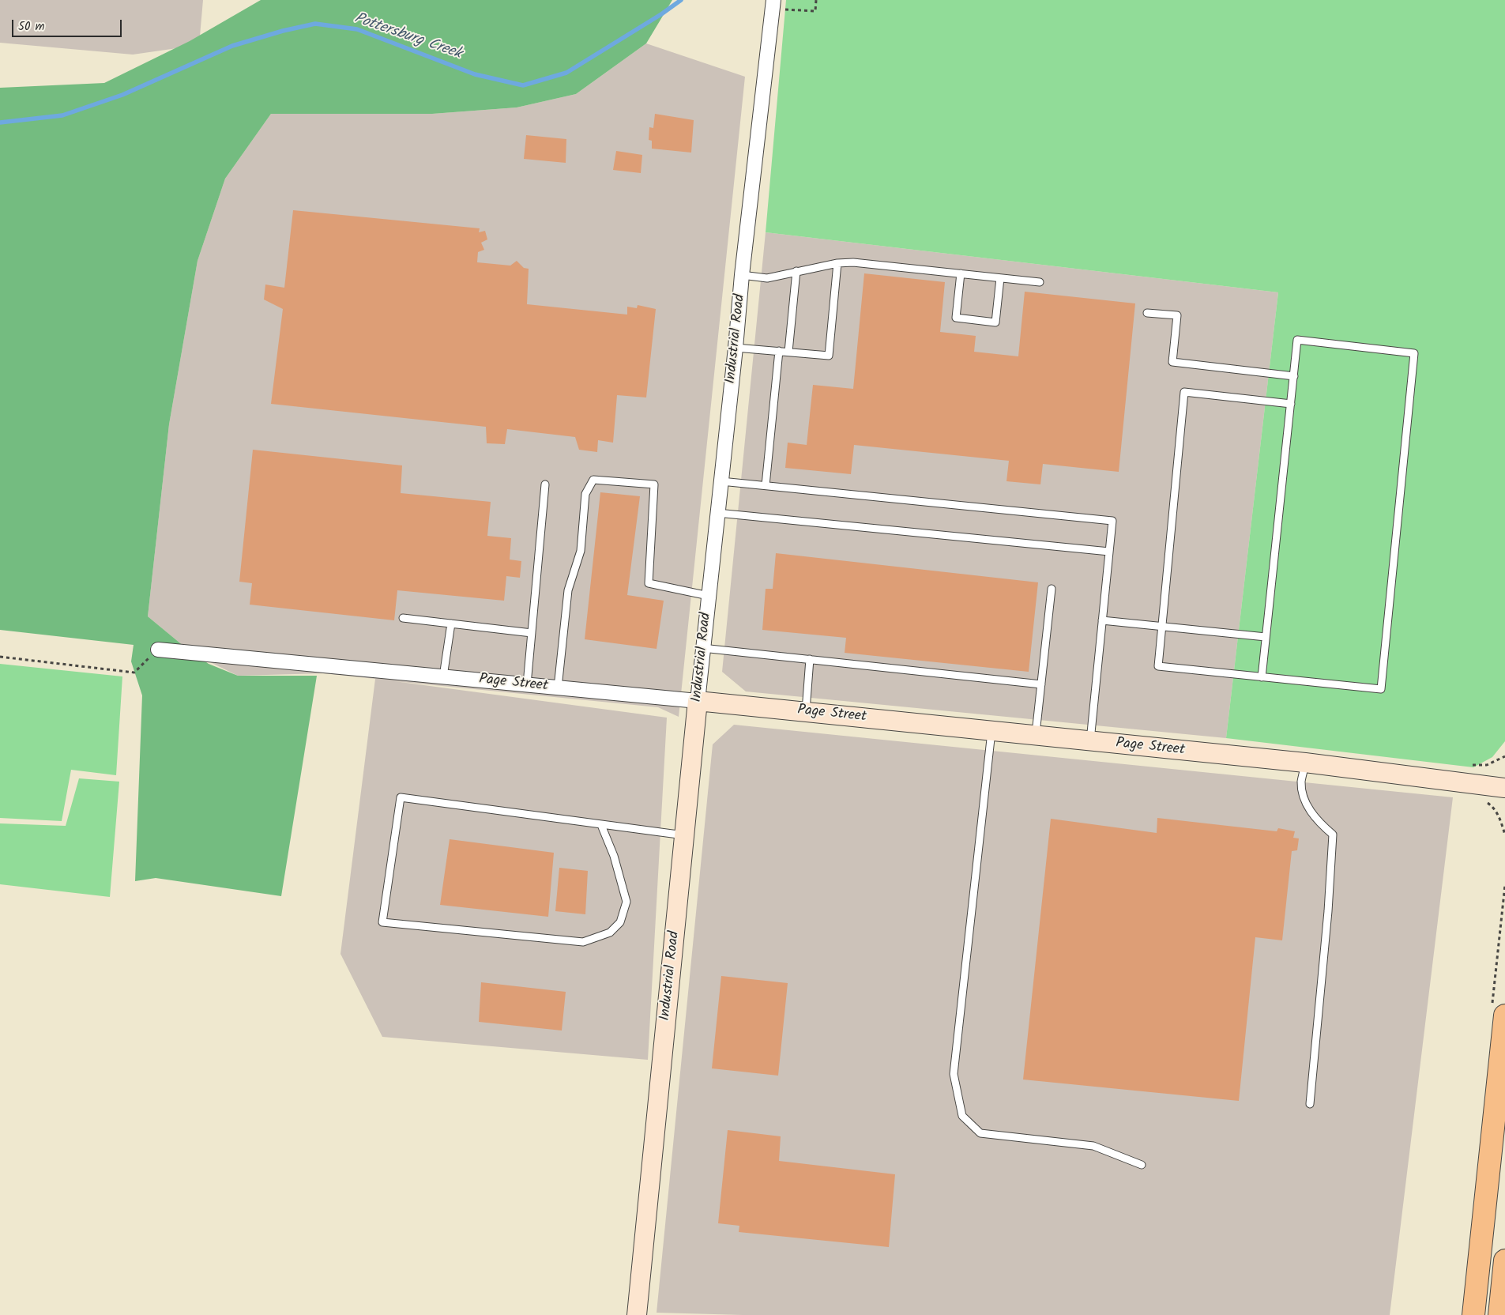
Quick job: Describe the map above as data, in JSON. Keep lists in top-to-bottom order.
{
  "streets": {
    "street": ["Industrial Road", "Page Street"]
  },
  "crossings": [
    ["Industrial Road", "Page Street"]
  ],
  "water": ["Pottersburg Creek"],
  "scale_bar": "50 m"
}
